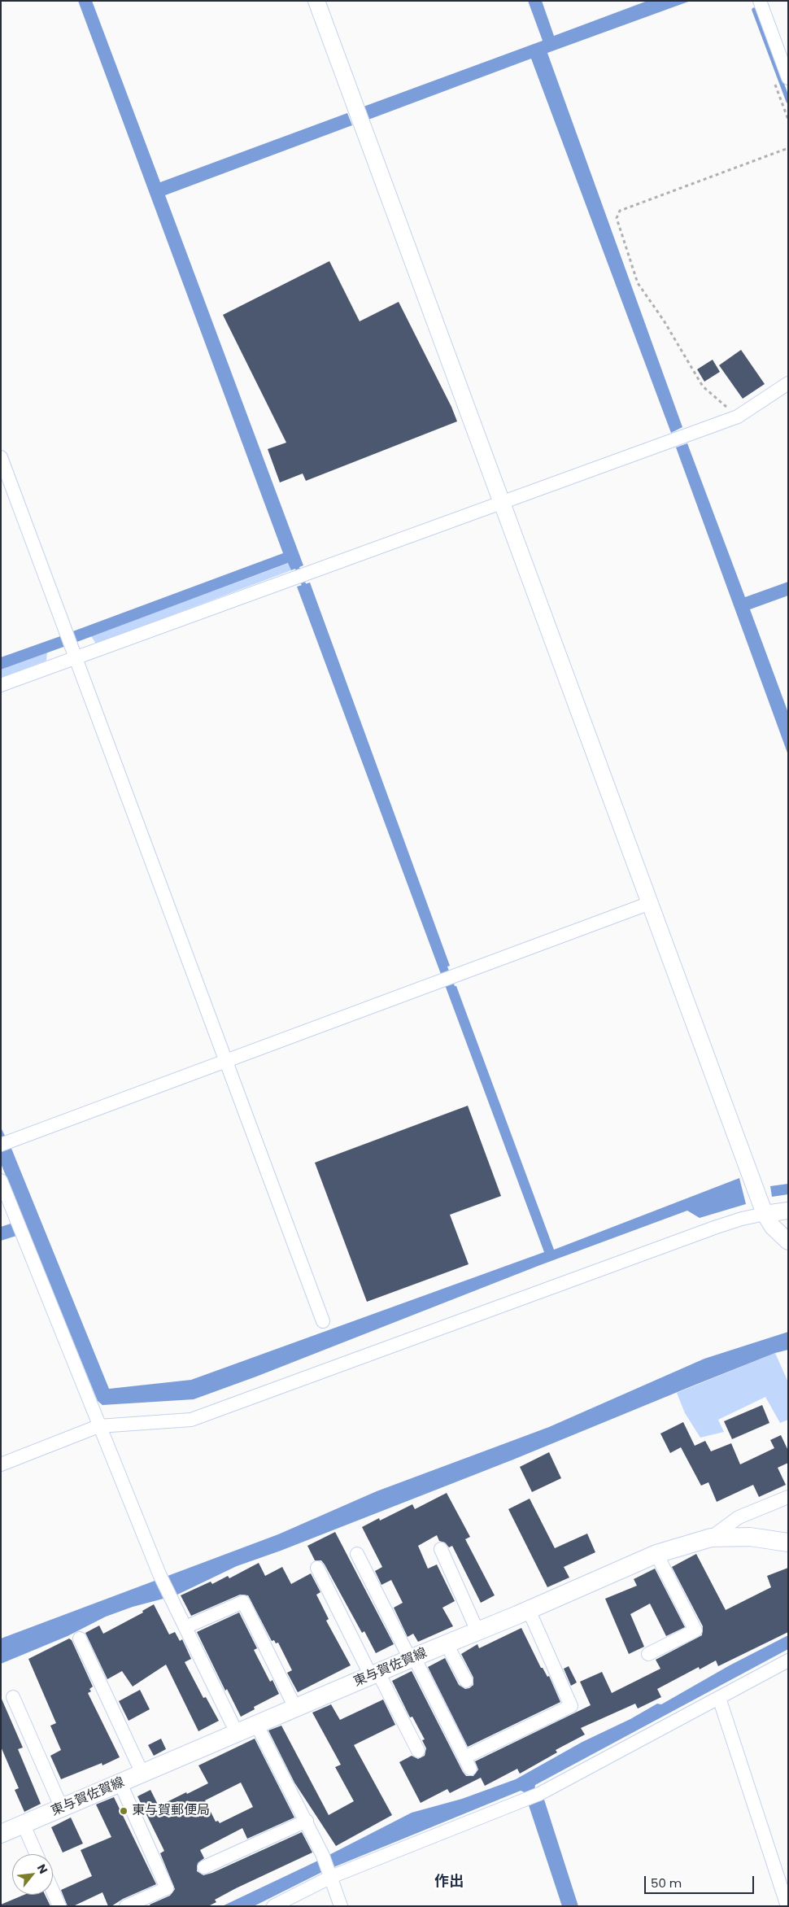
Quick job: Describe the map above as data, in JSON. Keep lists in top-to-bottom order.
{
  "streets": {
    "main road": ["東与賀佐賀線"]
  },
  "districts": ["作出"],
  "places": ["東与賀郵便局"],
  "scale_bar": "50 m",
  "north": "top right"
}
